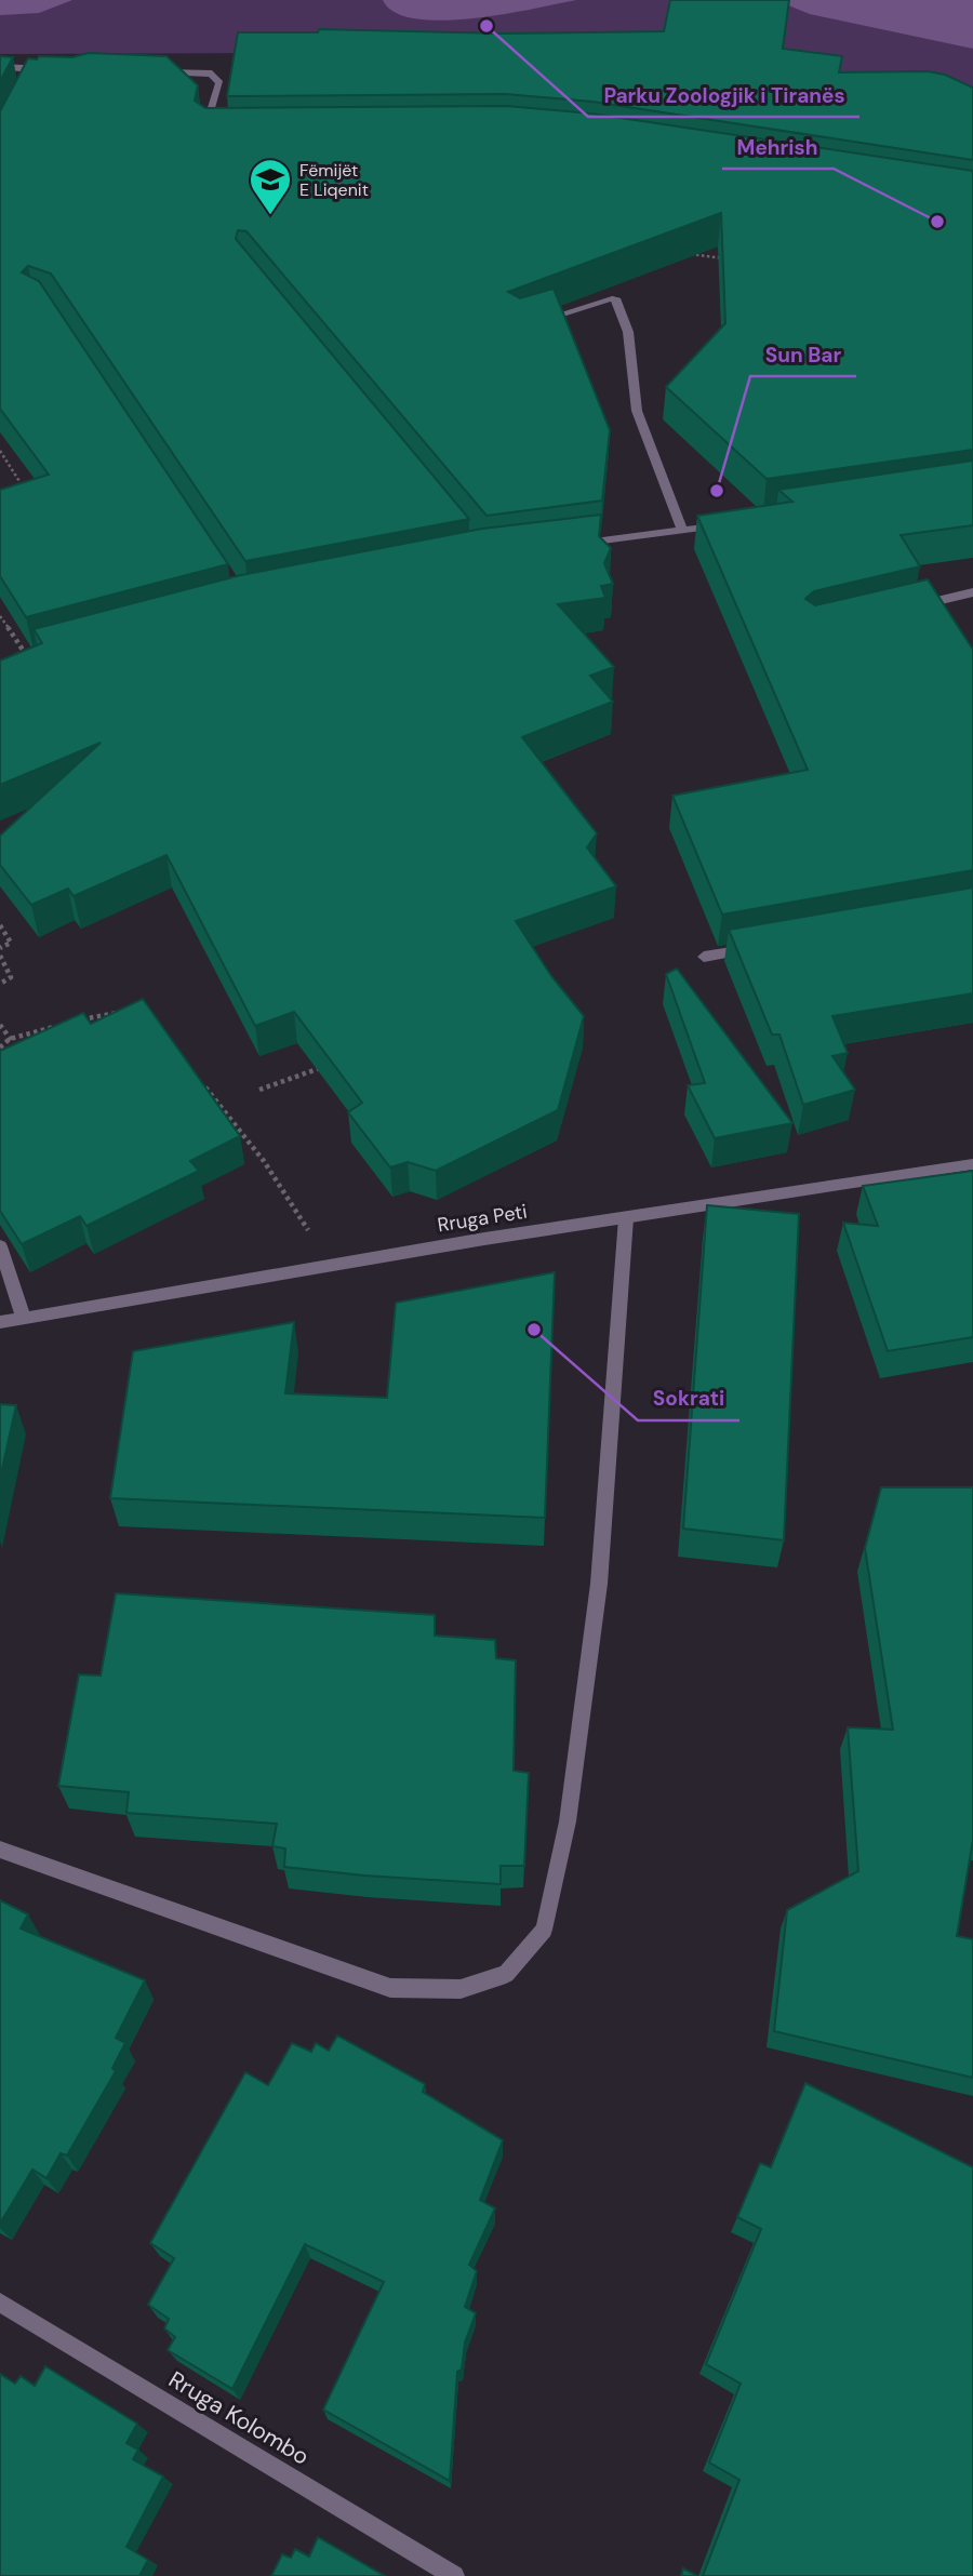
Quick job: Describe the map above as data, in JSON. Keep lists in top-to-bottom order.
{
  "streets": {
    "street": ["Rruga Peti", "Rruga Kolombo"]
  },
  "places": {
    "other": [
      "Parku Zoologjik i Tiranës",
      "Mehrish",
      "Sun Bar",
      "Sokrati"
    ],
    "school or university": ["Fëmijët E Liqenit"]
  }
}
